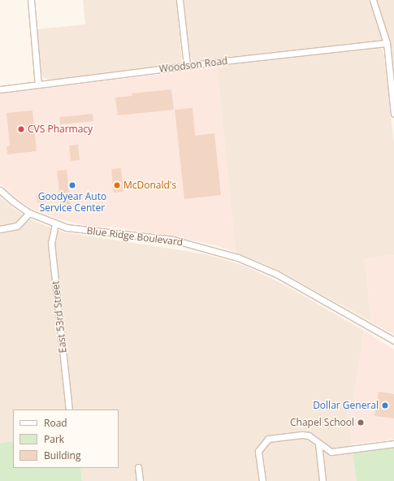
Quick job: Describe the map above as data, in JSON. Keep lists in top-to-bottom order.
{
  "streets": {
    "street": ["Woodson Road", "Blue Ridge Boulevard", "East 53rd Street"]
  },
  "crossings": [
    ["Blue Ridge Boulevard", "East 53rd Street"]
  ],
  "places": [
    "CVS Pharmacy",
    "Goodyear Auto Service Center",
    "McDonald's",
    "Dollar General",
    "Chapel School"
  ],
  "legend": ["Road", "Park", "Building"]
}
